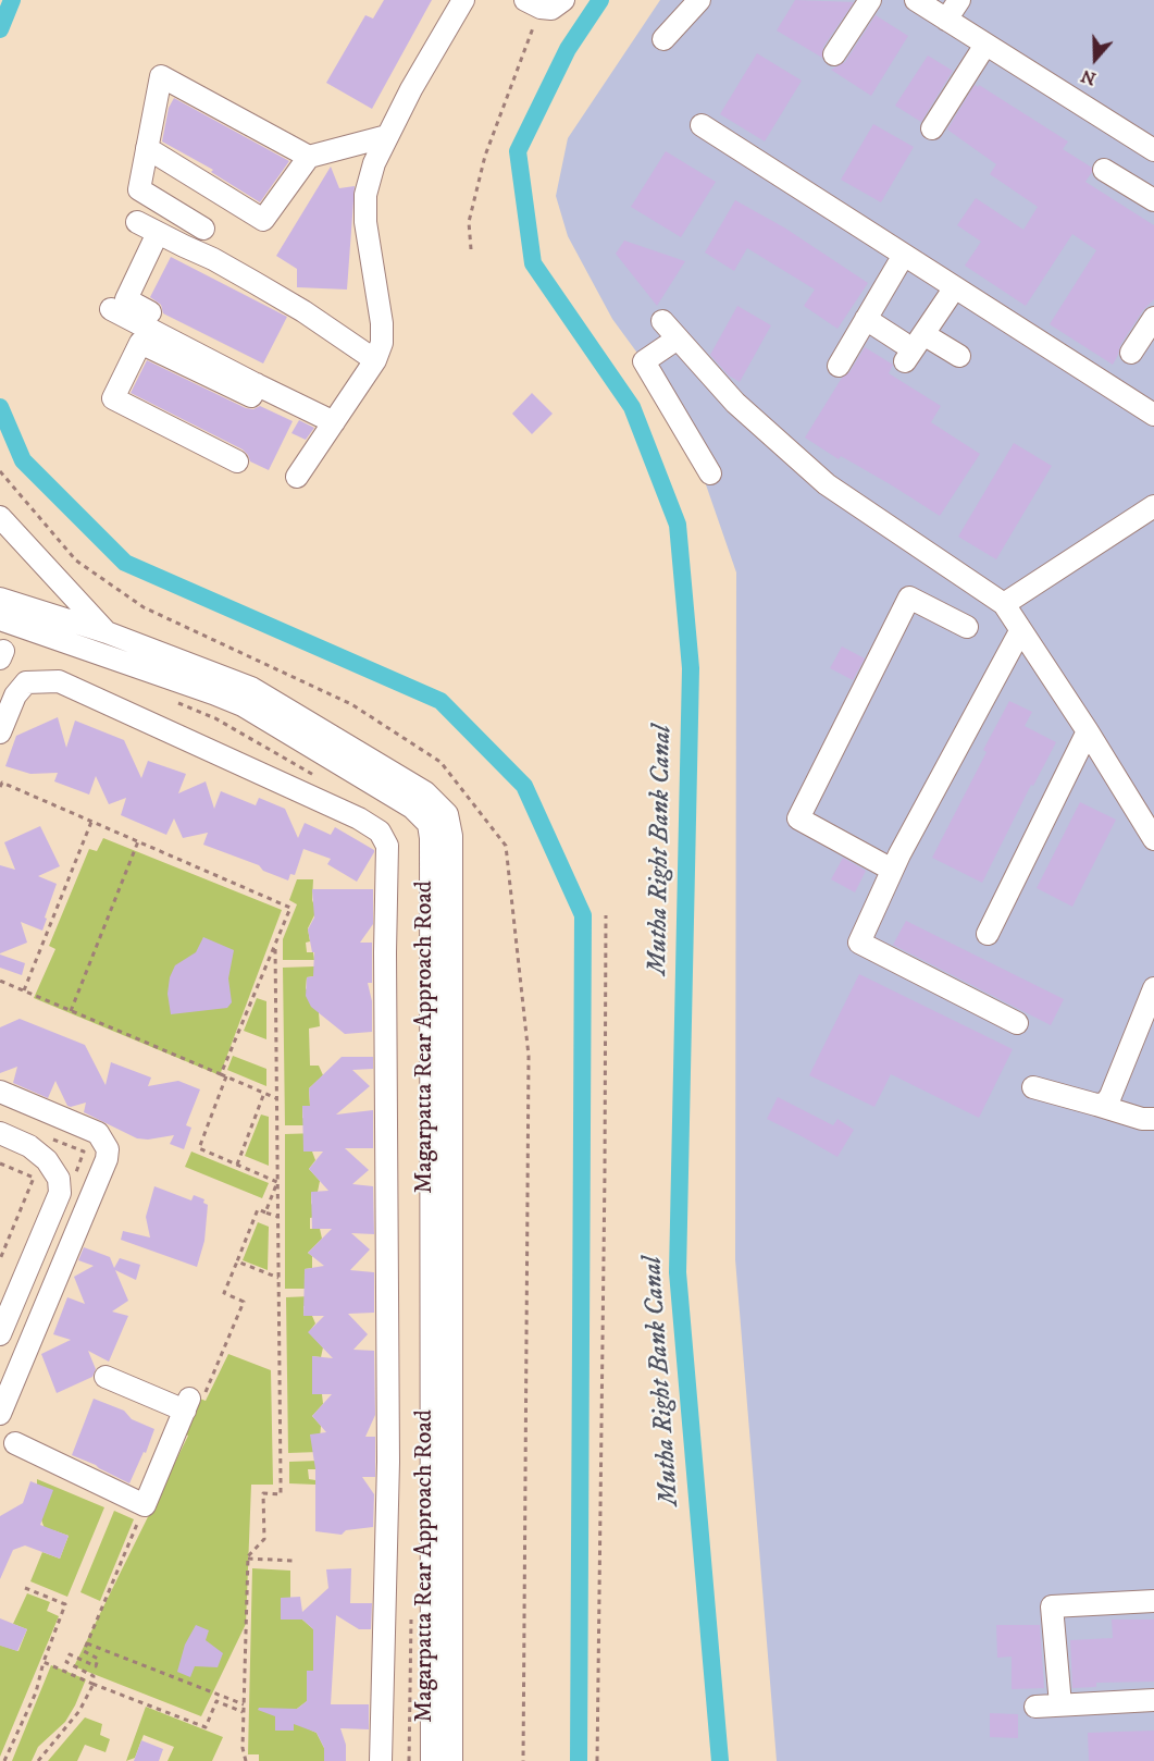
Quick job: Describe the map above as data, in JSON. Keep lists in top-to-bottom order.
{
  "streets": {
    "street": ["Magarpatta Rear Approach Road"]
  },
  "water": ["Mutha Right Bank Canal"],
  "north": "bottom"
}
